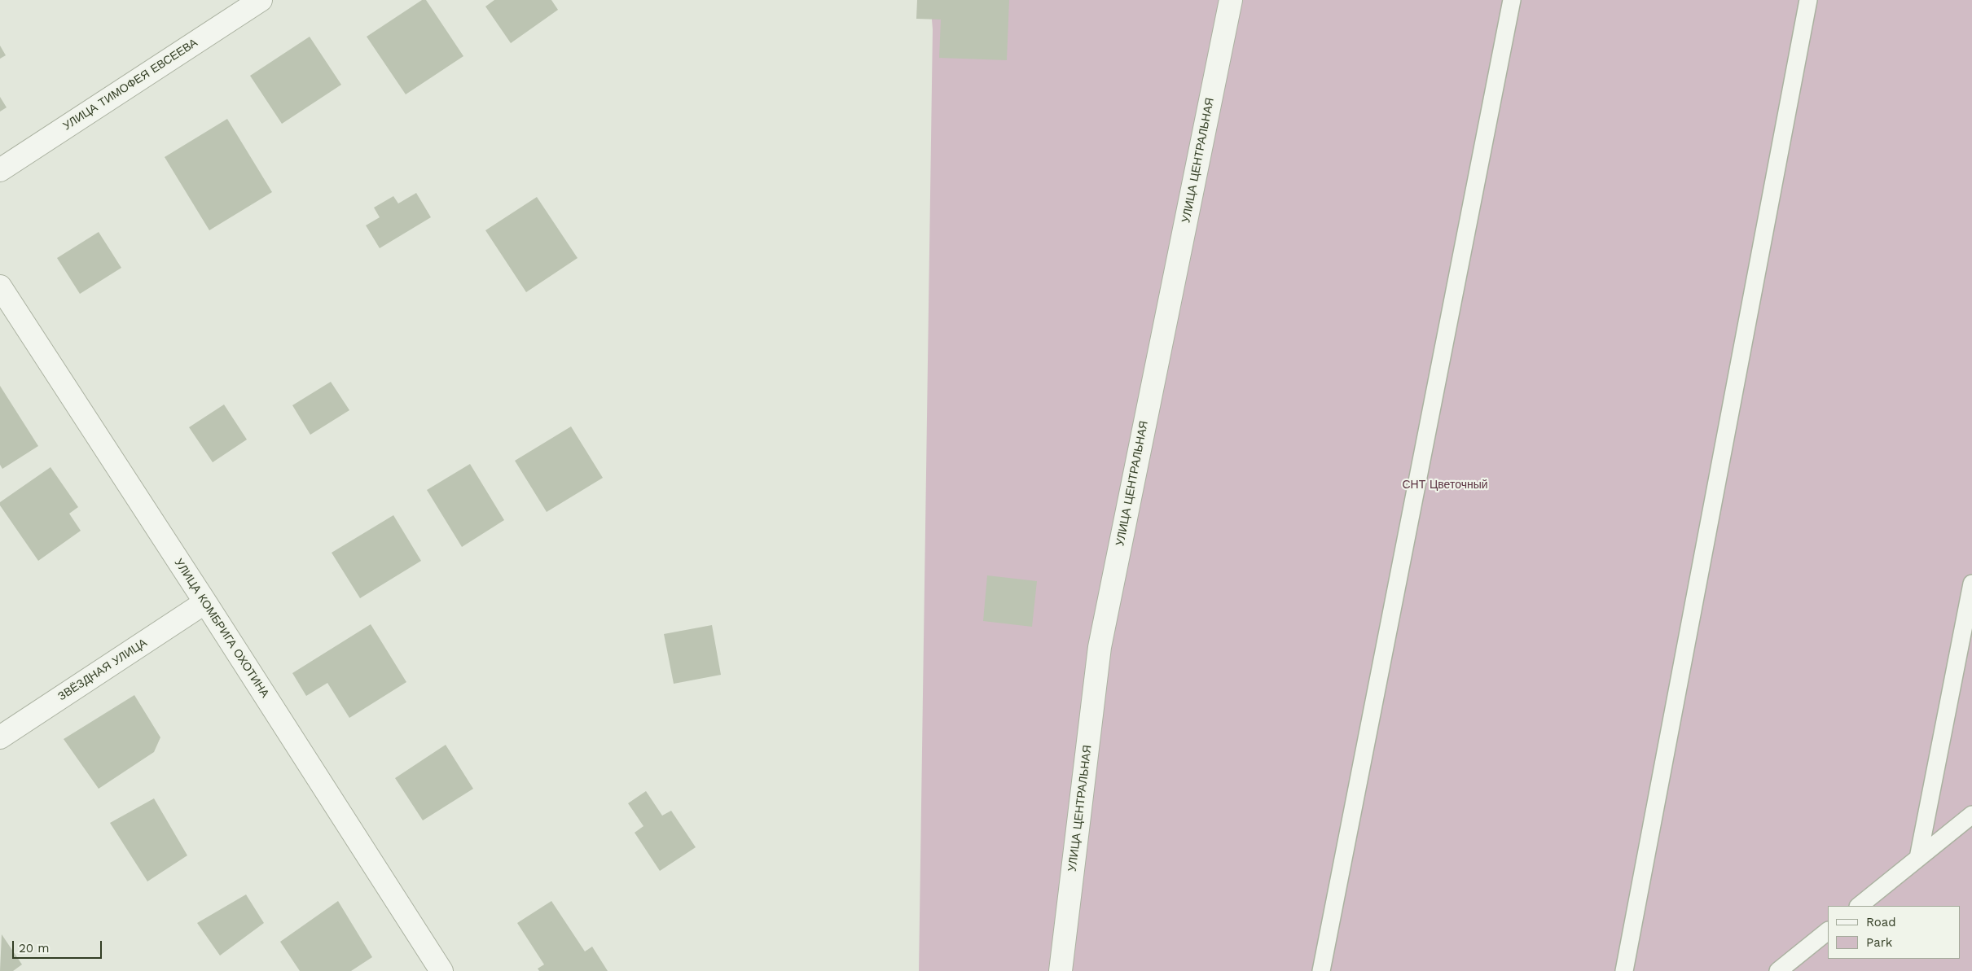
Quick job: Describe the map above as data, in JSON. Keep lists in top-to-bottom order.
{
  "streets": {
    "street": [
      "УЛИЦА ТИМОФЕЯ ЕВСЕЕВА",
      "УЛИЦА ЦЕНТРАЛЬНАЯ",
      "УЛИЦА КОМБРИГА ОХОТИНА",
      "ЗВЁЗДНАЯ УЛИЦА"
    ]
  },
  "crossings": [
    ["УЛИЦА КОМБРИГА ОХОТИНА", "ЗВЁЗДНАЯ УЛИЦА"]
  ],
  "parks": ["СНТ Цветочный"],
  "legend": ["Road", "Park"],
  "scale_bar": "20 m"
}
